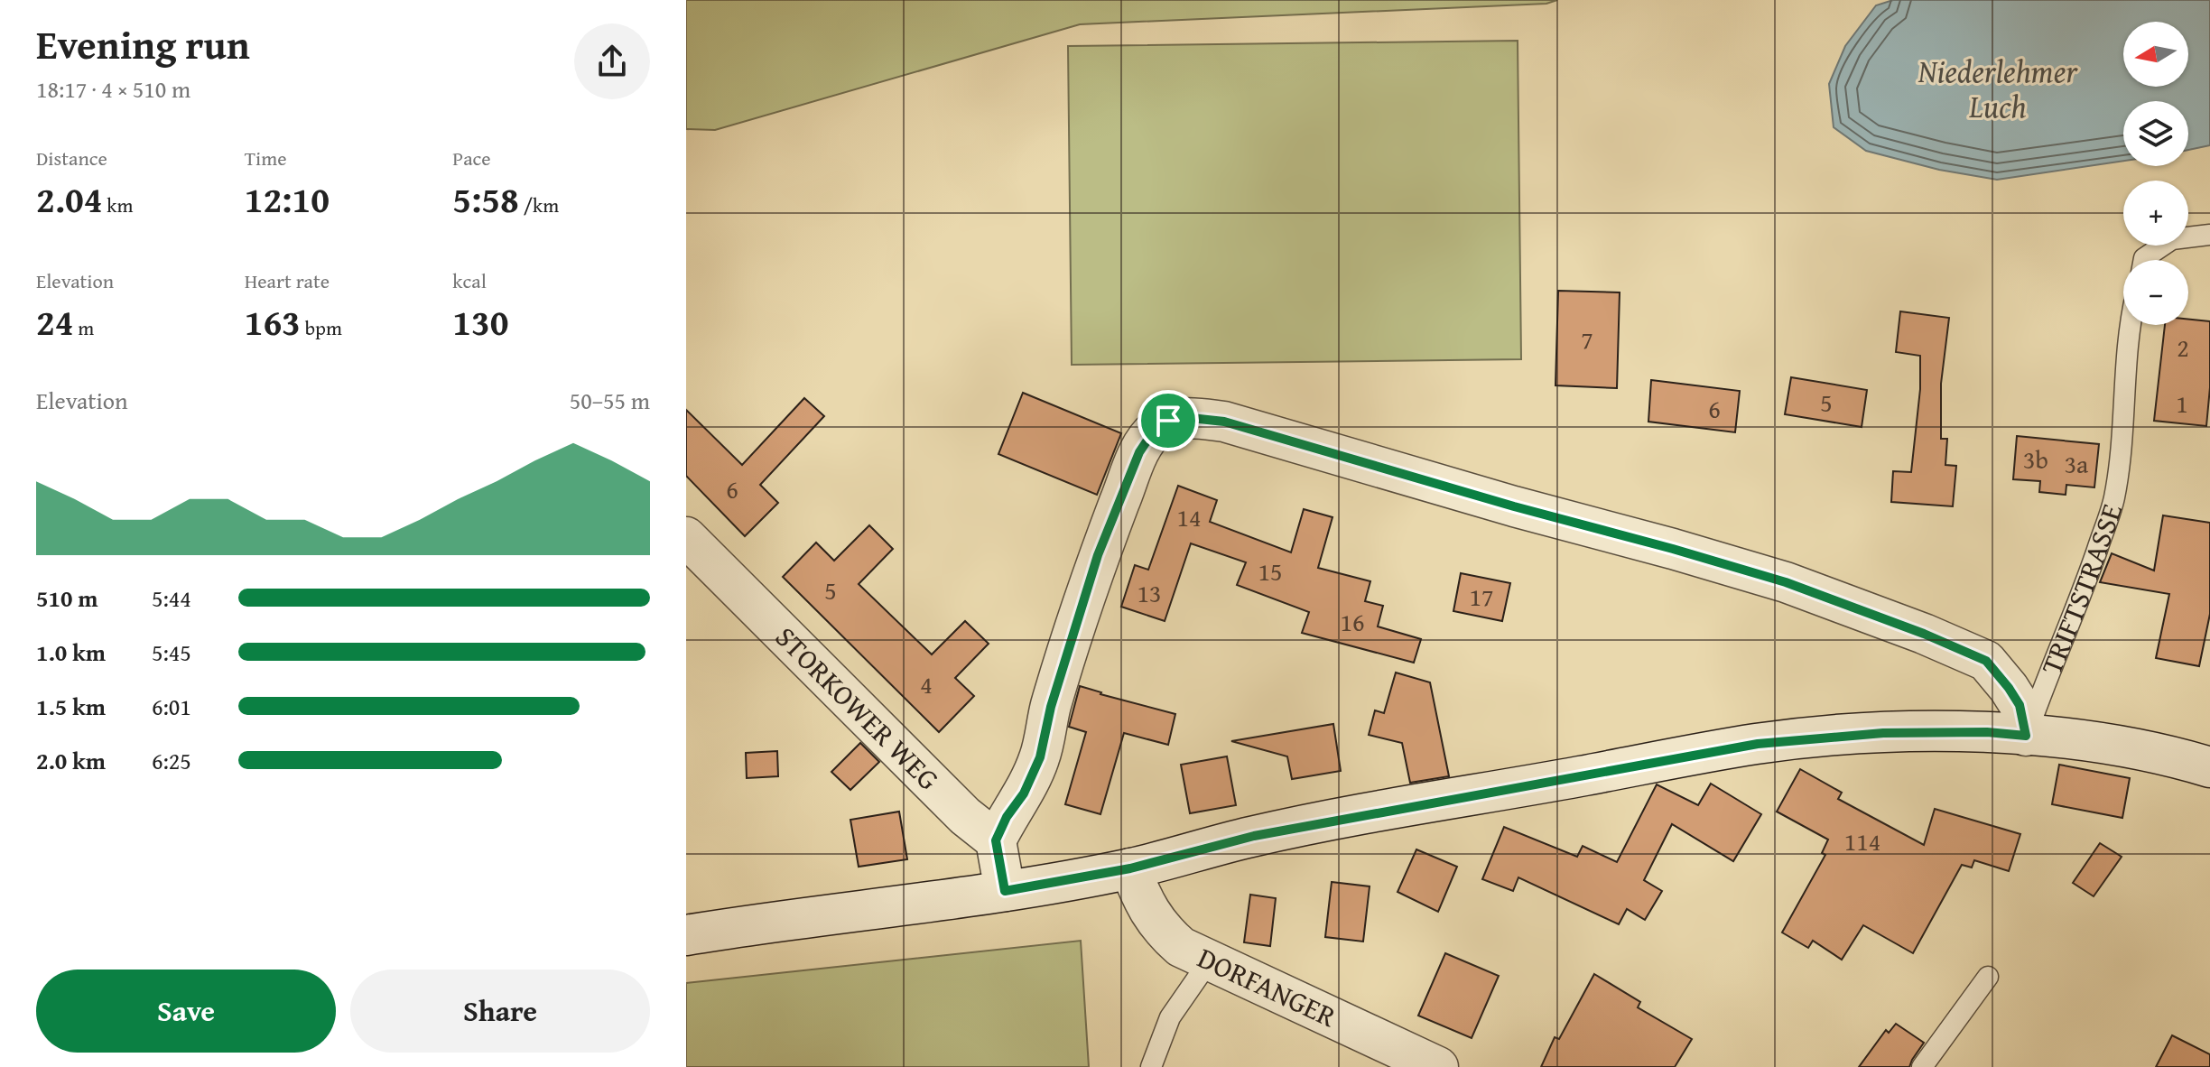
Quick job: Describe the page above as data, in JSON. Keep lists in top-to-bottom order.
{
  "streets": {
    "street": ["TRIFTSTRASSE", "STORKOWER WEG", "DORFANGER"]
  },
  "crossings": [
    ["TRIFTSTRASSE", "STORKOWER WEG"]
  ],
  "water": ["Niederlehmer Luch"],
  "house_numbers": [
    "7",
    "2",
    "5",
    "1",
    "6",
    "3b",
    "3a",
    "6",
    "14",
    "15",
    "5",
    "13",
    "17",
    "16",
    "4",
    "114"
  ],
  "north": "left",
  "page": {
    "heading": ["Evening run", "18:17 · 4 × 510 m"],
    "map_buttons": ["+", "−"],
    "stats": [
      ["Distance", "2.04 km"],
      ["Time", "12:10"],
      ["Pace", "5:58 /km"],
      ["Elevation", "24 m"],
      ["Heart rate", "163 bpm"],
      ["kcal", "130"]
    ],
    "chart": ["Elevation", "50–55 m"],
    "list": [
      {
        "name": "510 m",
        "note": "5:44"
      },
      {
        "name": "1.0 km",
        "note": "5:45"
      },
      {
        "name": "1.5 km",
        "note": "6:01"
      },
      {
        "name": "2.0 km",
        "note": "6:25"
      }
    ],
    "buttons": ["Save", "Share"]
  }
}
